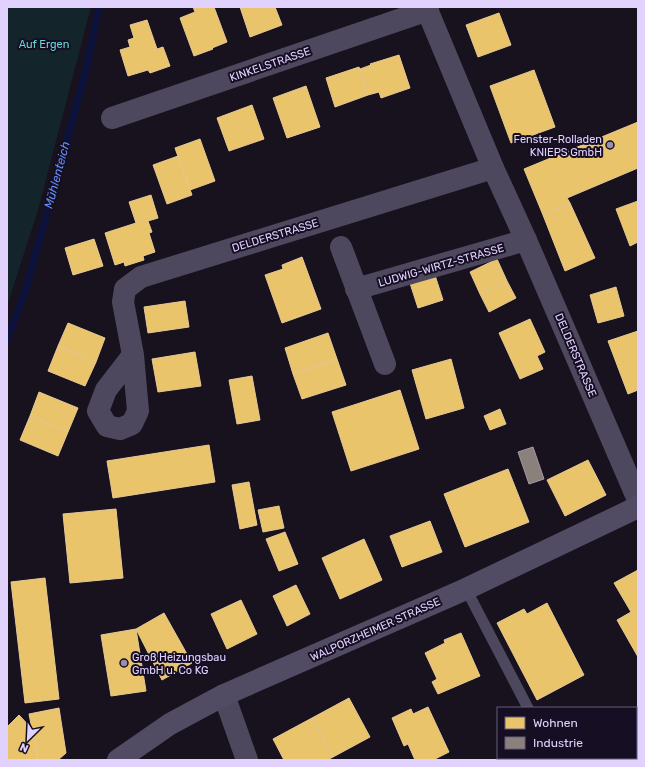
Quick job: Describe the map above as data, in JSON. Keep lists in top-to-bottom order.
{
  "streets": {
    "street": [
      "KINKELSTRASSE",
      "DELDERSTRASSE",
      "LUDWIG-WIRTZ-STRASSE",
      "WALPORZHEIMER STRASSE"
    ]
  },
  "crossings": [
    ["KINKELSTRASSE", "DELDERSTRASSE"],
    ["DELDERSTRASSE", "LUDWIG-WIRTZ-STRASSE"]
  ],
  "water": ["Mühlenteich"],
  "parks": ["Auf Ergen"],
  "places": ["Fenster-Rolladen KNIEPS GmbH", "Groß Heizungsbau GmbH u. Co KG"],
  "legend": ["Wohnen", "Industrie"],
  "north": "bottom left"
}
